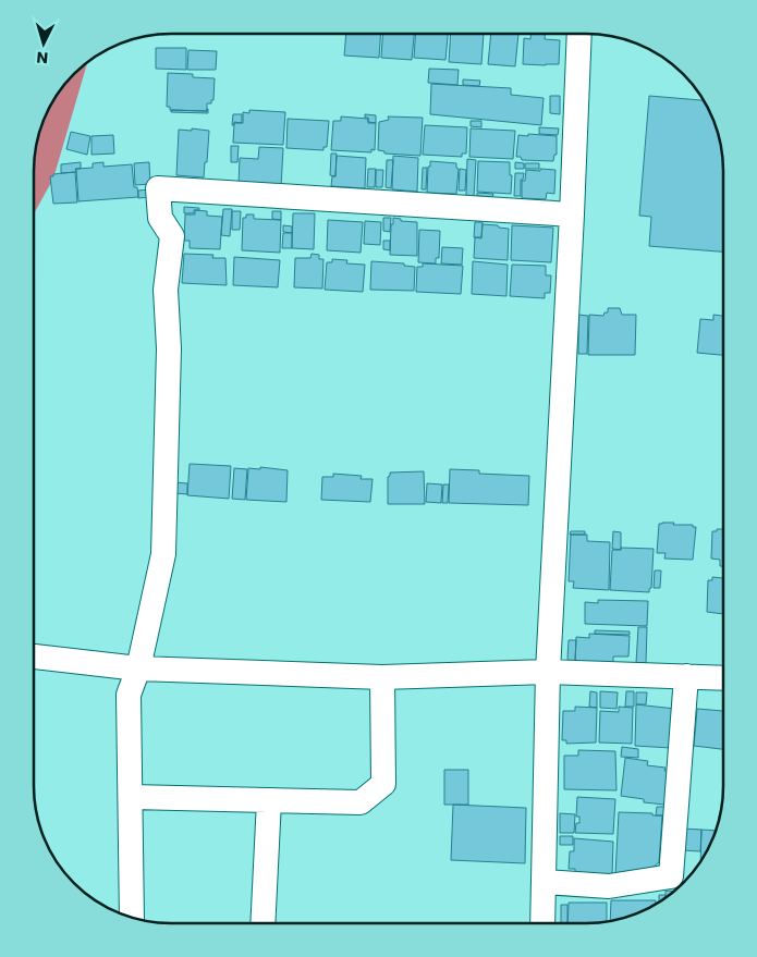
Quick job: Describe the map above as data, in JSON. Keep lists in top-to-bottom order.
{
  "north": "bottom"
}
